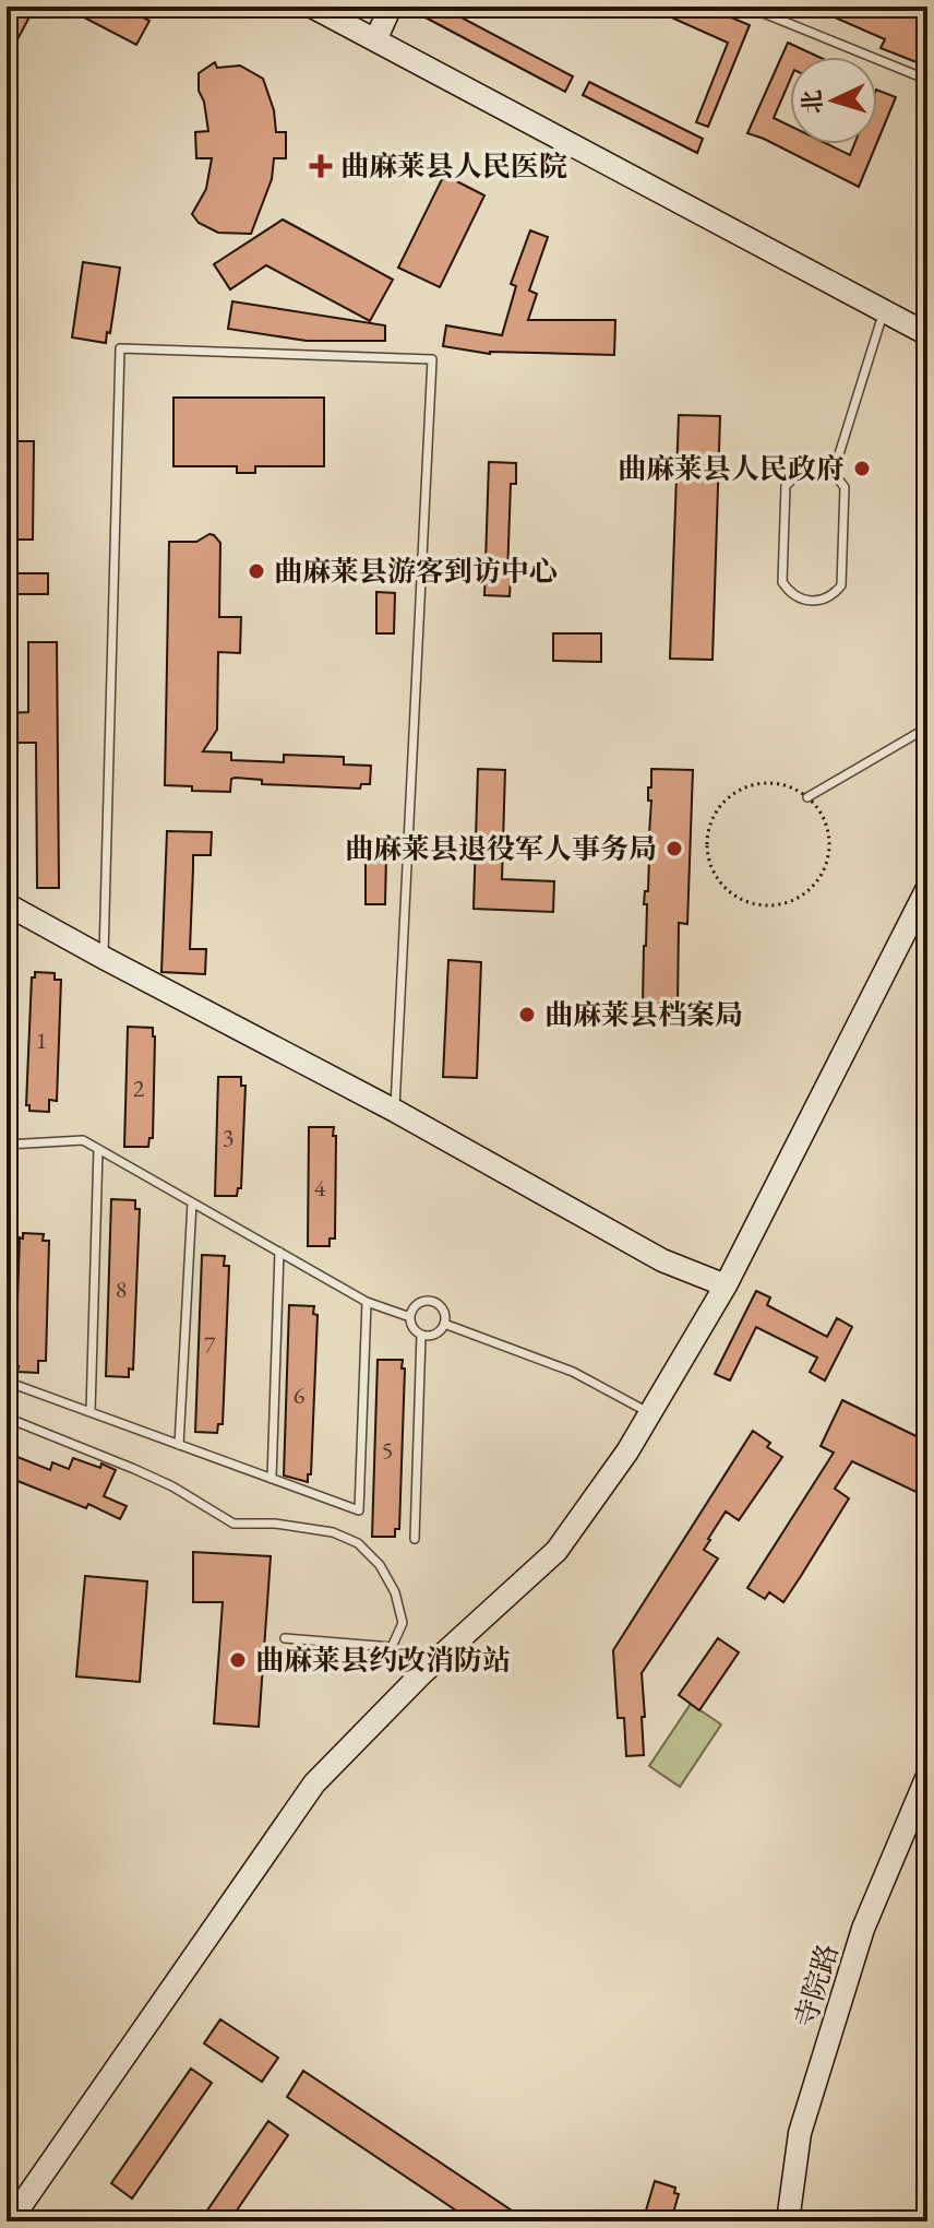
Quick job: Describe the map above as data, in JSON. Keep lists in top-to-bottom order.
{
  "streets": {
    "main road": ["寺院路"]
  },
  "places": {
    "health": ["曲麻莱县人民医院"],
    "other": [
      "曲麻莱县人民政府",
      "曲麻莱县游客到访中心",
      "曲麻莱县退役军人事务局",
      "曲麻莱县档案局",
      "曲麻莱县约改消防站"
    ]
  },
  "house_numbers": [
    "1",
    "2",
    "3",
    "4",
    "8",
    "7",
    "6",
    "5"
  ],
  "north": "left"
}
